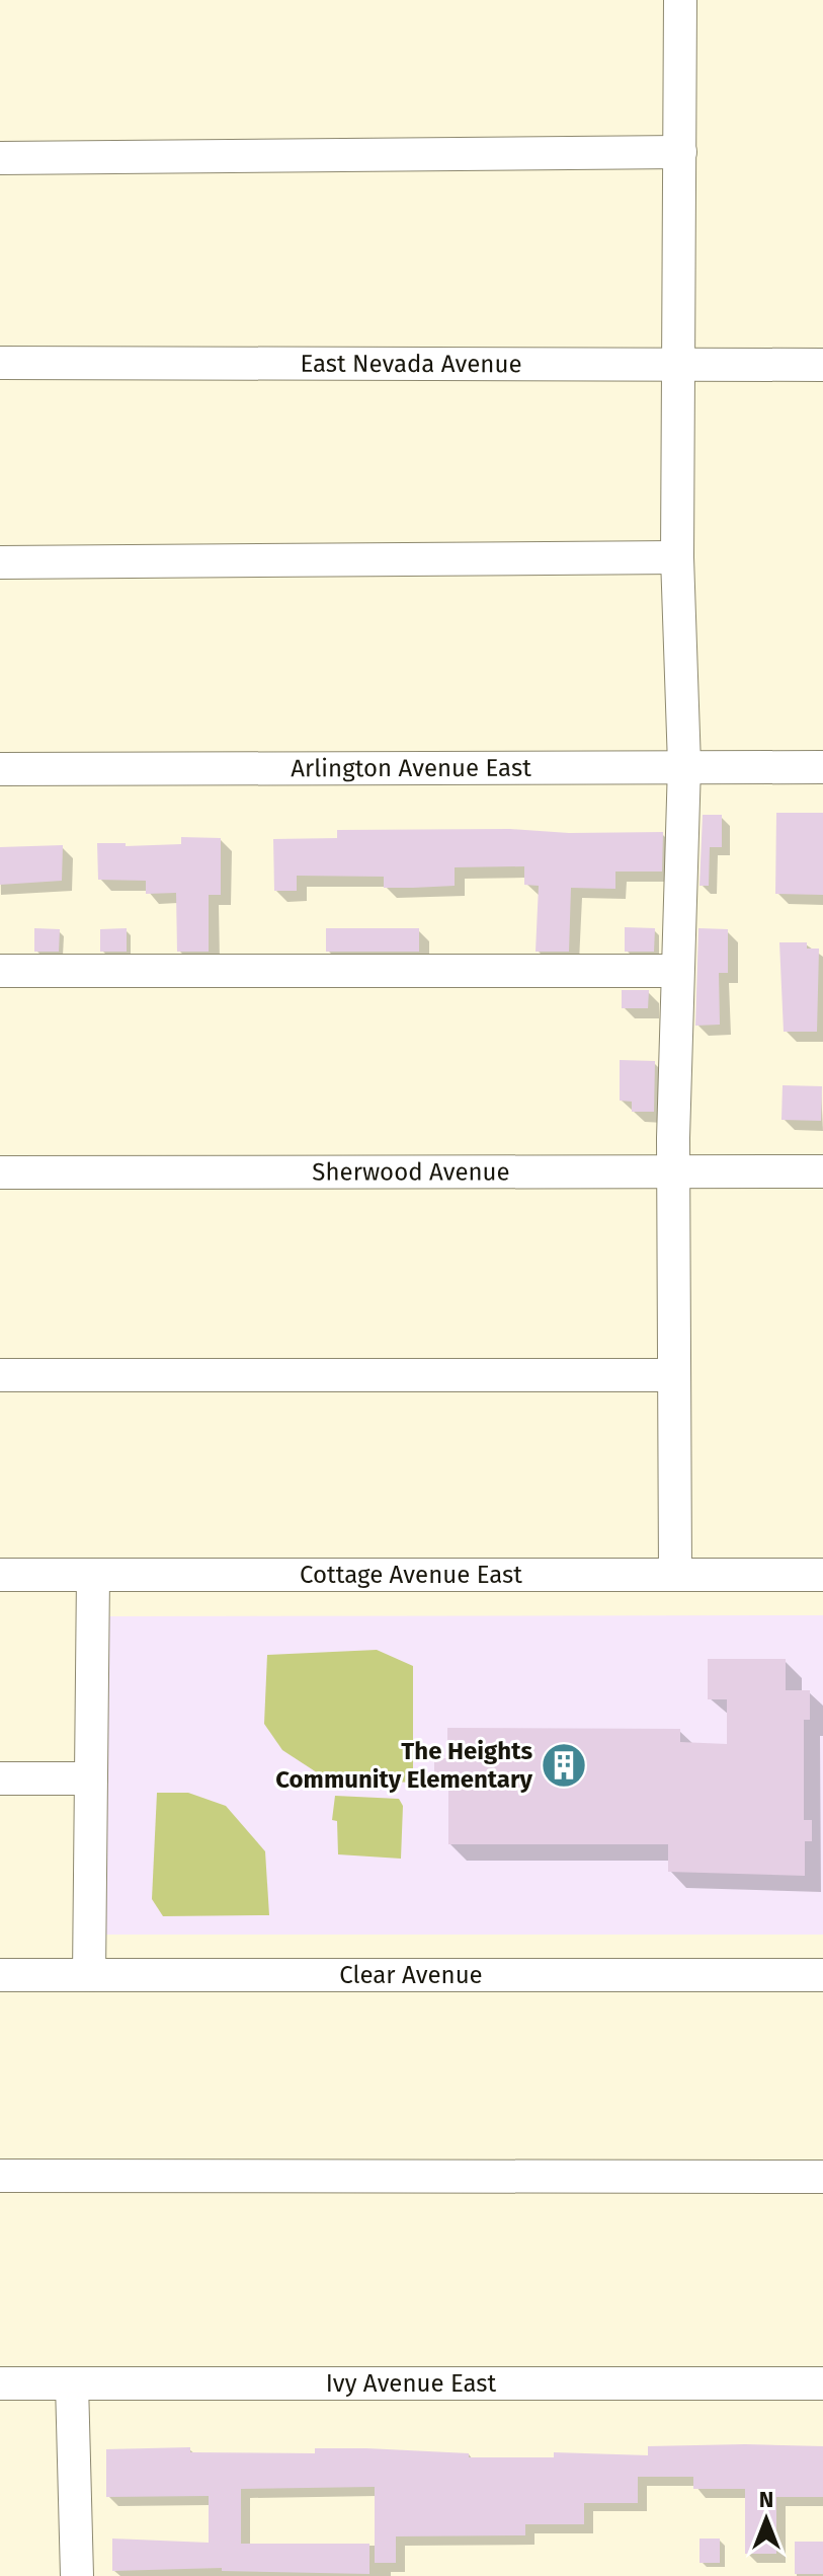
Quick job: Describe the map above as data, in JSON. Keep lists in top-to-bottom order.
{
  "streets": {
    "street": [
      "East Nevada Avenue",
      "Arlington Avenue East",
      "Sherwood Avenue",
      "Cottage Avenue East",
      "Clear Avenue",
      "Ivy Avenue East"
    ]
  },
  "places": {
    "building": ["The Heights Community Elementary"]
  },
  "north": "top"
}
